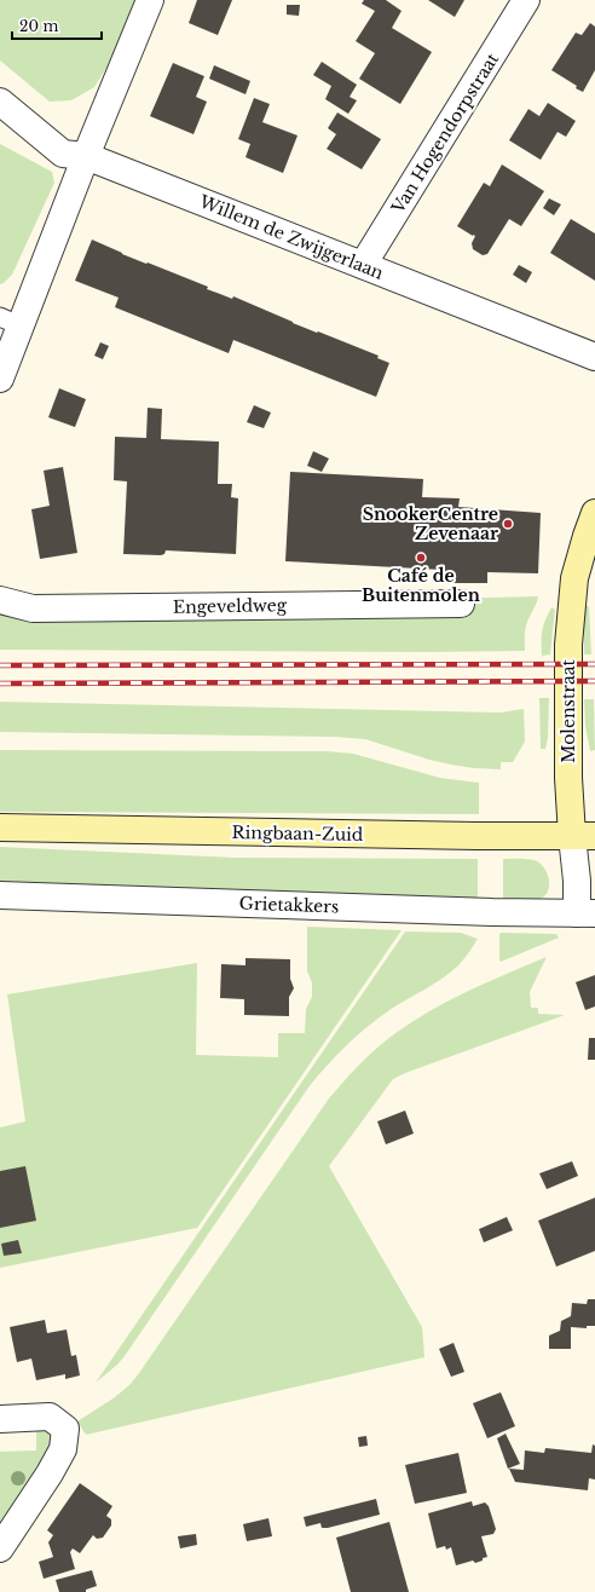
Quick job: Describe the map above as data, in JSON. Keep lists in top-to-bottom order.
{
  "streets": {
    "street": [
      "Van Hogendorpstraat",
      "Willem de Zwijgerlaan",
      "Engeveldweg",
      "Molenstraat",
      "Ringbaan-Zuid",
      "Grietakkers"
    ]
  },
  "crossings": [
    ["Van Hogendorpstraat", "Willem de Zwijgerlaan"],
    ["Molenstraat", "Ringbaan-Zuid"],
    ["Molenstraat", "Grietakkers"]
  ],
  "places": ["SnookerCentre Zevenaar", "Café de Buitenmolen"],
  "scale_bar": "20 m"
}
